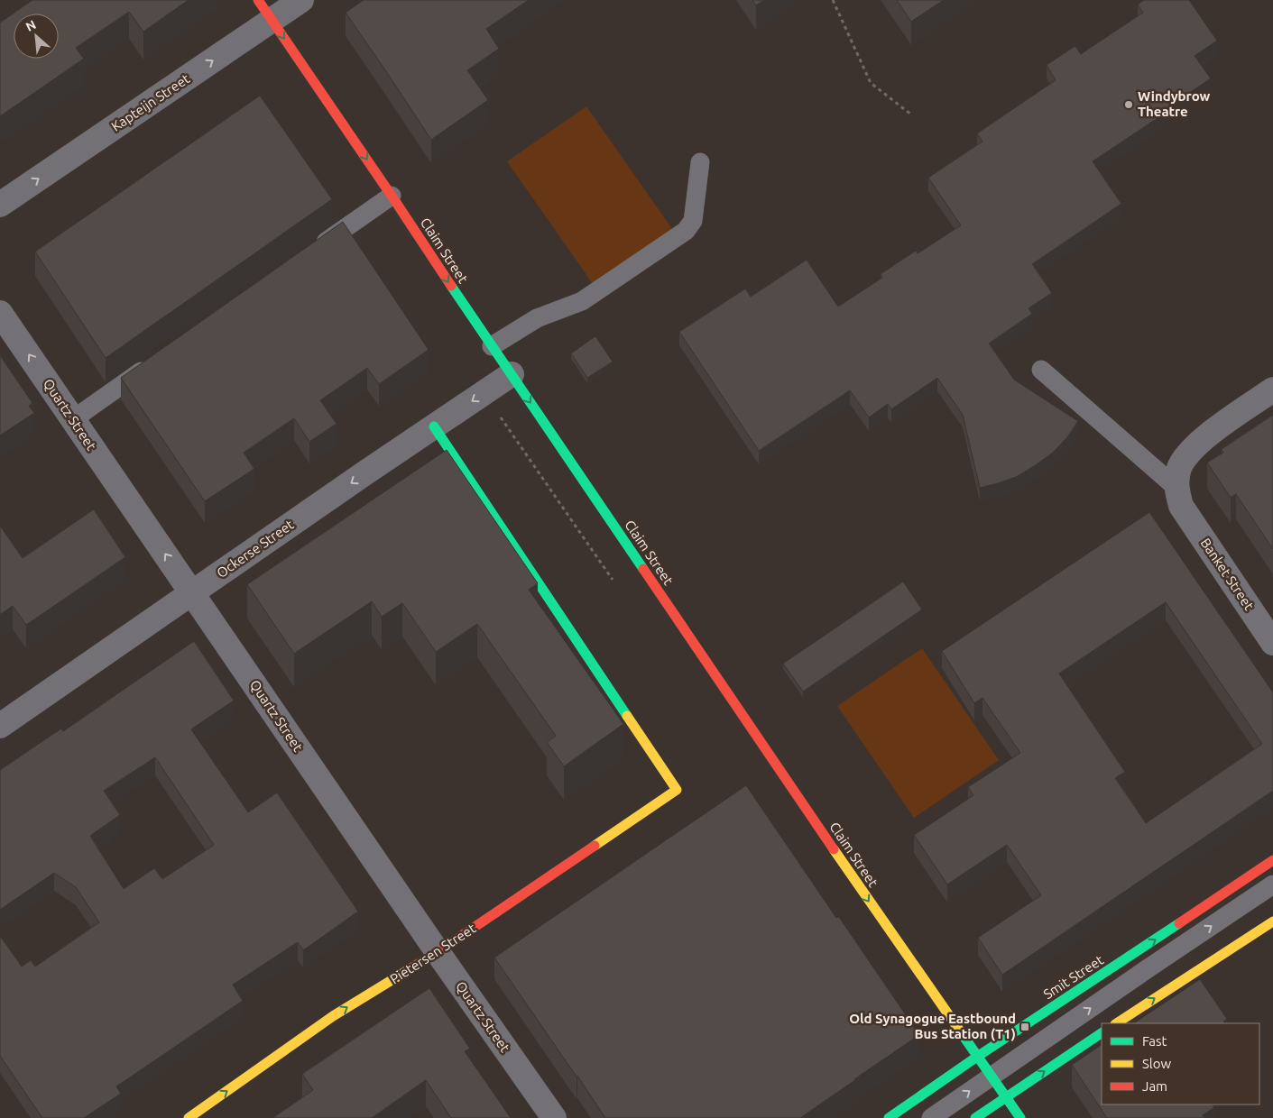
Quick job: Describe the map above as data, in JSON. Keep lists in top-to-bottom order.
{
  "streets": {
    "street": [
      "Kapteijn Street",
      "Claim Street",
      "Quartz Street",
      "Ockerse Street",
      "Banket Street",
      "Pietersen Street",
      "Smit Street"
    ]
  },
  "crossings": [
    ["Kapteijn Street", "Claim Street"],
    ["Claim Street", "Ockerse Street"],
    ["Claim Street", "Smit Street"],
    ["Quartz Street", "Ockerse Street"],
    ["Quartz Street", "Pietersen Street"],
    ["Ockerse Street", "Pietersen Street"]
  ],
  "one_way": ["Kapteijn Street", "Claim Street", "Ockerse Street"],
  "places": {
    "other": ["Windybrow Theatre"],
    "transit": ["Old Synagogue Eastbound Bus Station (T1)"]
  },
  "legend": ["Fast", "Slow", "Jam"],
  "north": "top left"
}
